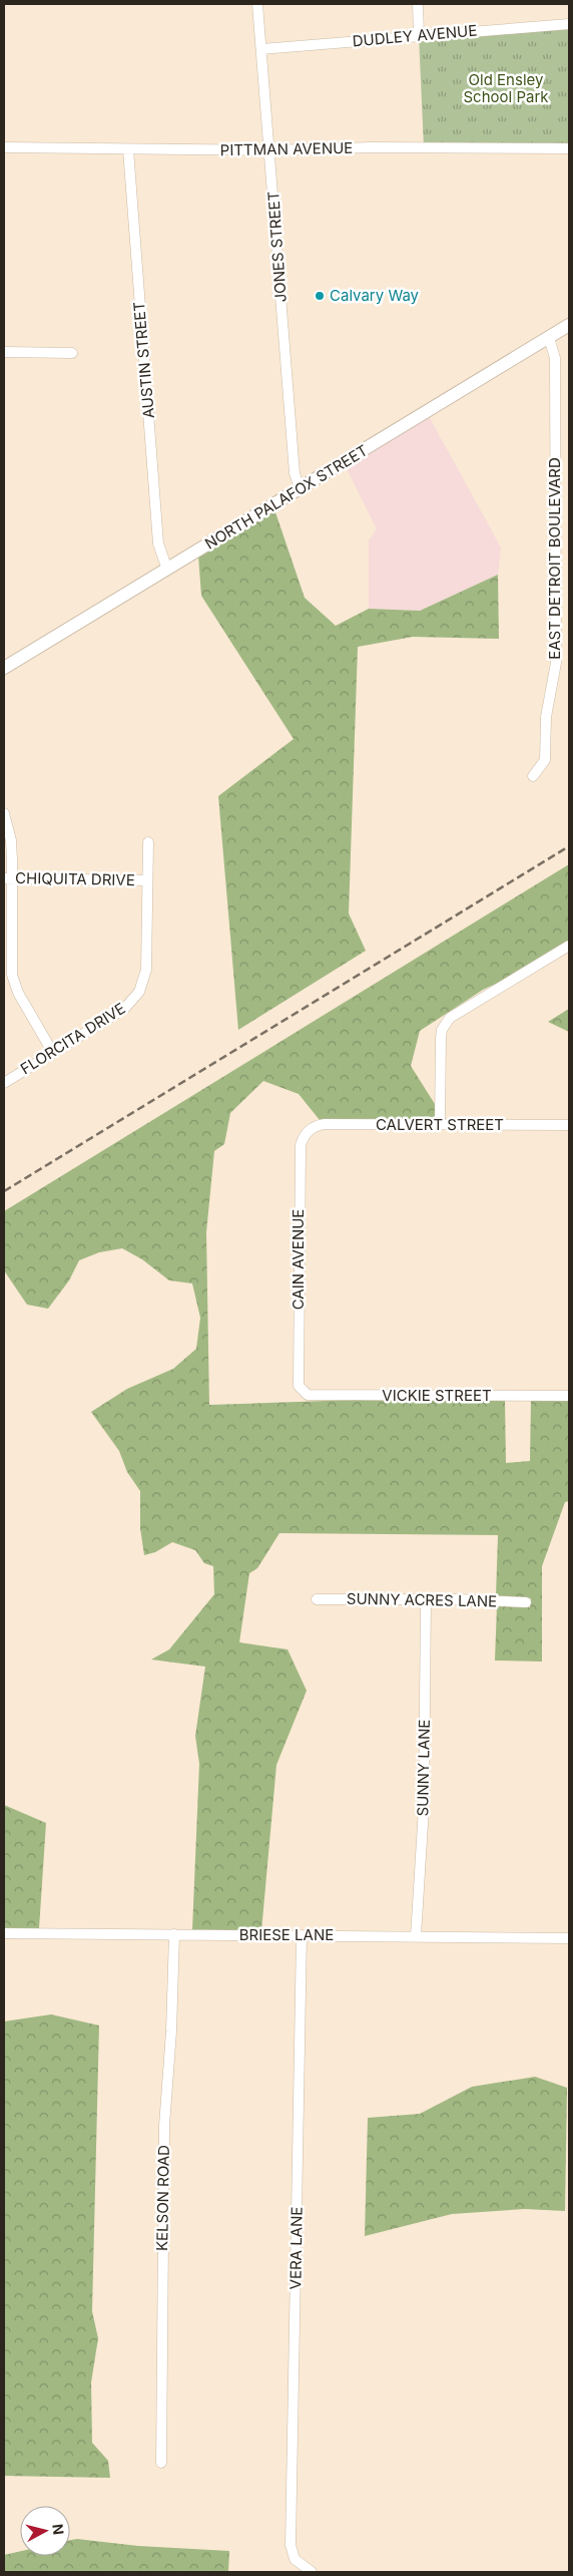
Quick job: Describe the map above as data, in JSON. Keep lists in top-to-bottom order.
{
  "streets": {
    "main road": ["NORTH PALAFOX STREET"],
    "street": [
      "DUDLEY AVENUE",
      "PITTMAN AVENUE",
      "JONES STREET",
      "AUSTIN STREET",
      "EAST DETROIT BOULEVARD",
      "CHIQUITA DRIVE",
      "FLORCITA DRIVE",
      "CALVERT STREET",
      "CAIN AVENUE",
      "VICKIE STREET",
      "SUNNY ACRES LANE",
      "SUNNY LANE",
      "BRIESE LANE",
      "KELSON ROAD",
      "VERA LANE"
    ]
  },
  "crossings": [
    ["DUDLEY AVENUE", "JONES STREET"],
    ["PITTMAN AVENUE", "JONES STREET"],
    ["PITTMAN AVENUE", "AUSTIN STREET"],
    ["JONES STREET", "NORTH PALAFOX STREET"],
    ["AUSTIN STREET", "NORTH PALAFOX STREET"],
    ["NORTH PALAFOX STREET", "EAST DETROIT BOULEVARD"],
    ["CHIQUITA DRIVE", "FLORCITA DRIVE"],
    ["CALVERT STREET", "CAIN AVENUE"],
    ["CAIN AVENUE", "VICKIE STREET"],
    ["SUNNY ACRES LANE", "SUNNY LANE"],
    ["SUNNY LANE", "BRIESE LANE"],
    ["BRIESE LANE", "KELSON ROAD"],
    ["BRIESE LANE", "VERA LANE"]
  ],
  "parks": ["Old Ensley School Park"],
  "places": ["Calvary Way"],
  "north": "right"
}
